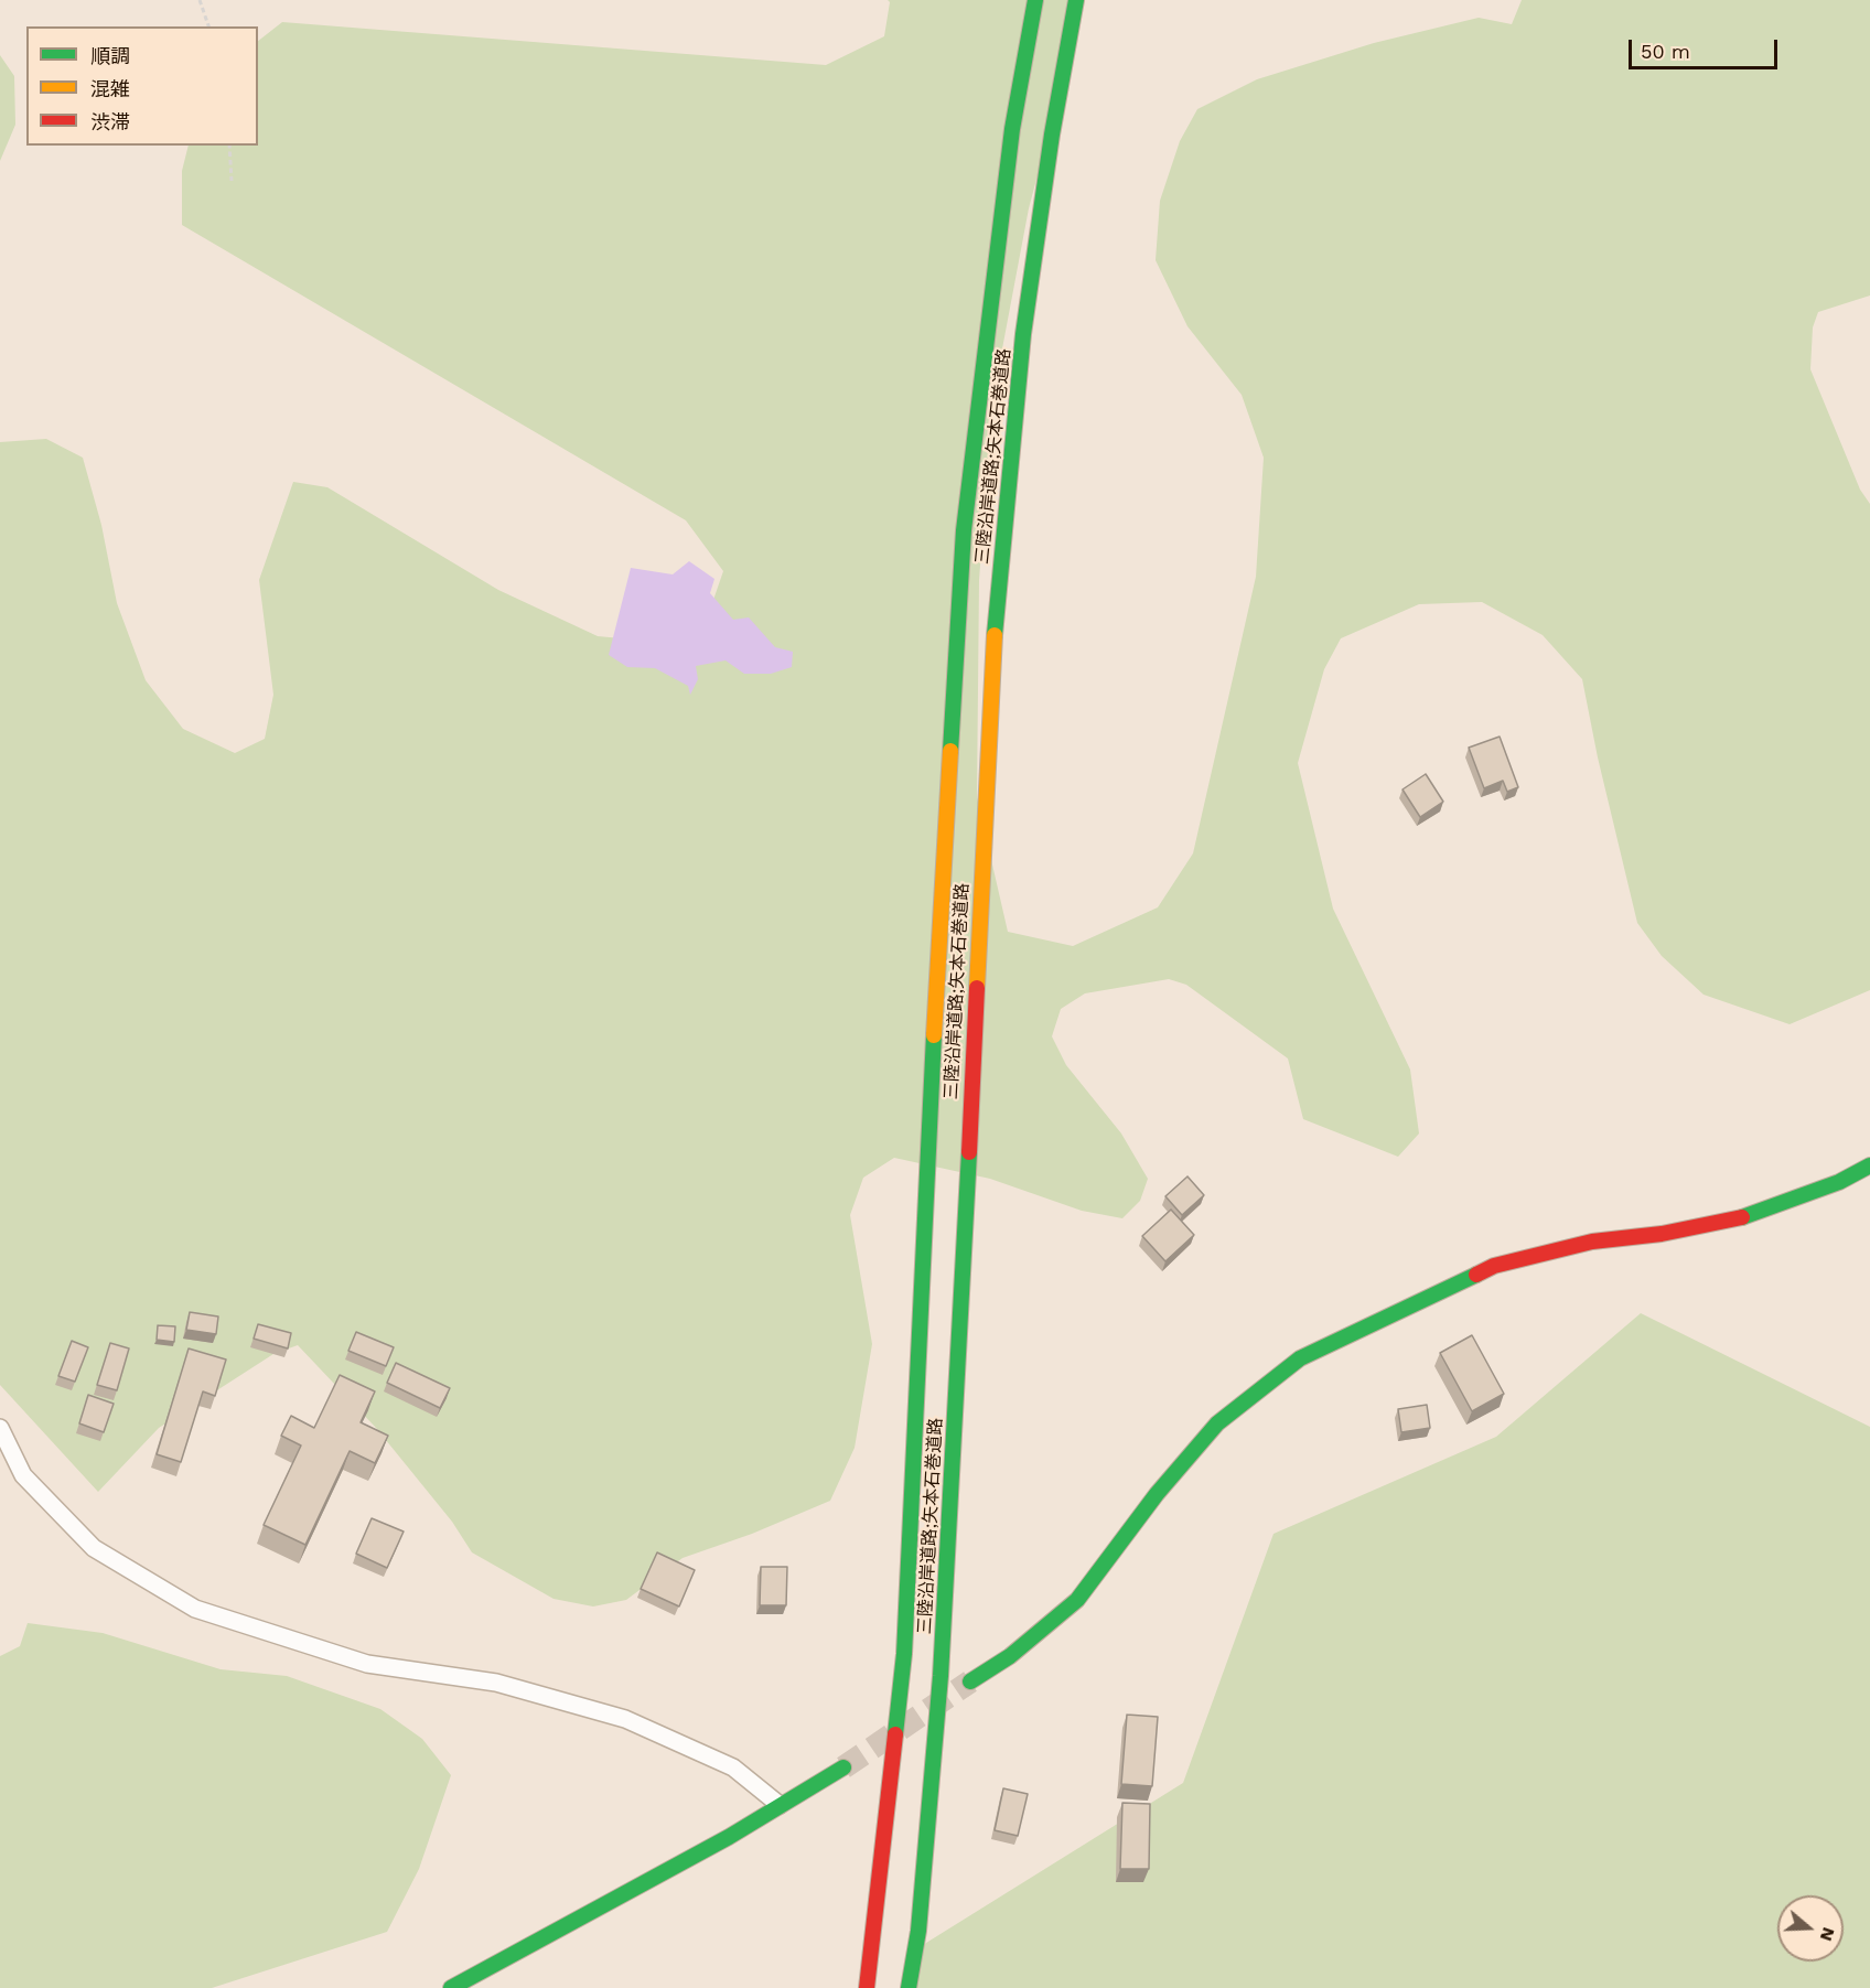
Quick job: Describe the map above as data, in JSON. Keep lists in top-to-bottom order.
{
  "streets": {
    "main road": ["三陸沿岸道路;矢本石巻道路"]
  },
  "legend": ["順調", "混雑", "渋滞"],
  "scale_bar": "50 m",
  "north": "right"
}
